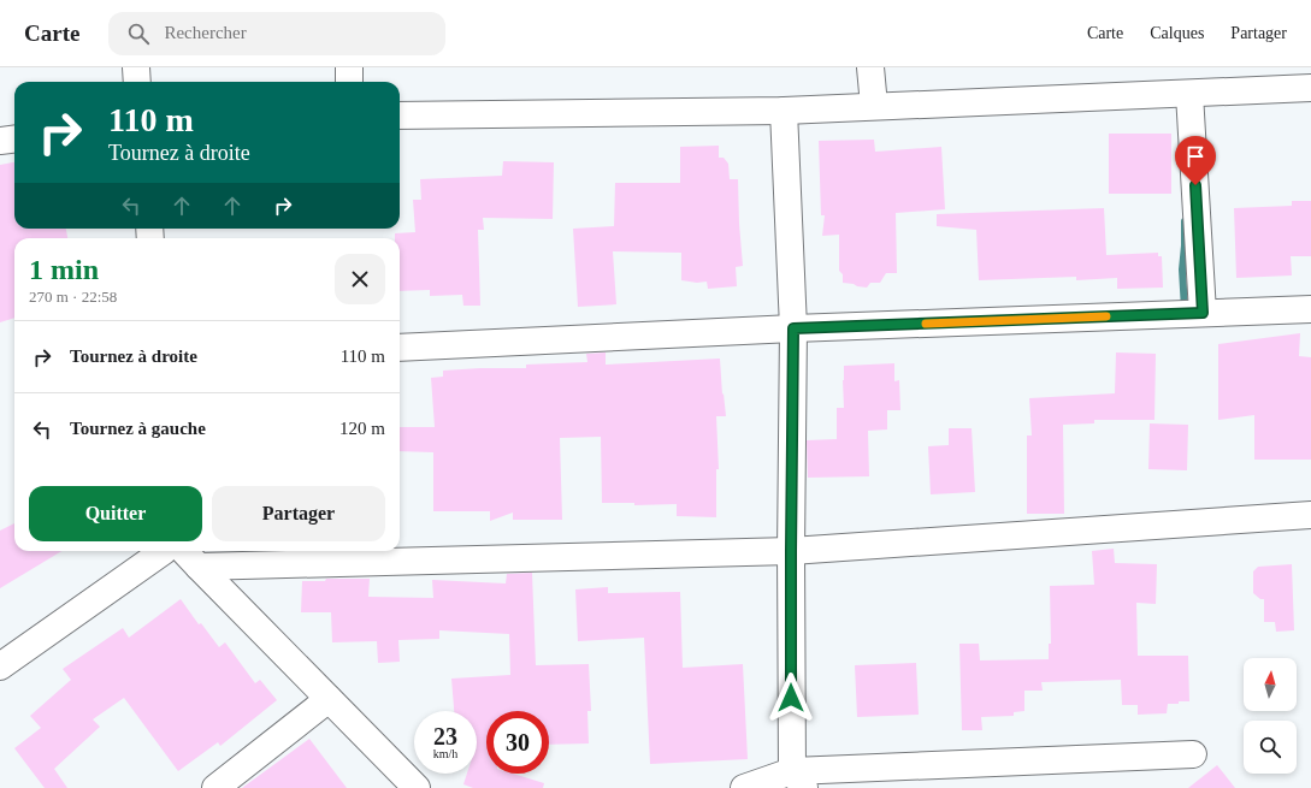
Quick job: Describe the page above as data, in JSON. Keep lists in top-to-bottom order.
{
  "north": "top",
  "page": {
    "header": "Carte",
    "search": "Rechercher",
    "nav": ["Carte", "Calques", "Partager"],
    "turn": ["110 m", "Tournez à droite"],
    "heading": ["1 min", "270 m · 22:58"],
    "list": [
      {
        "name": "Tournez à droite",
        "value": "110 m"
      },
      {
        "name": "Tournez à gauche",
        "value": "120 m"
      }
    ],
    "buttons": ["Quitter", "Partager"],
    "speed": "23 km/h",
    "limit": "30"
  }
}
